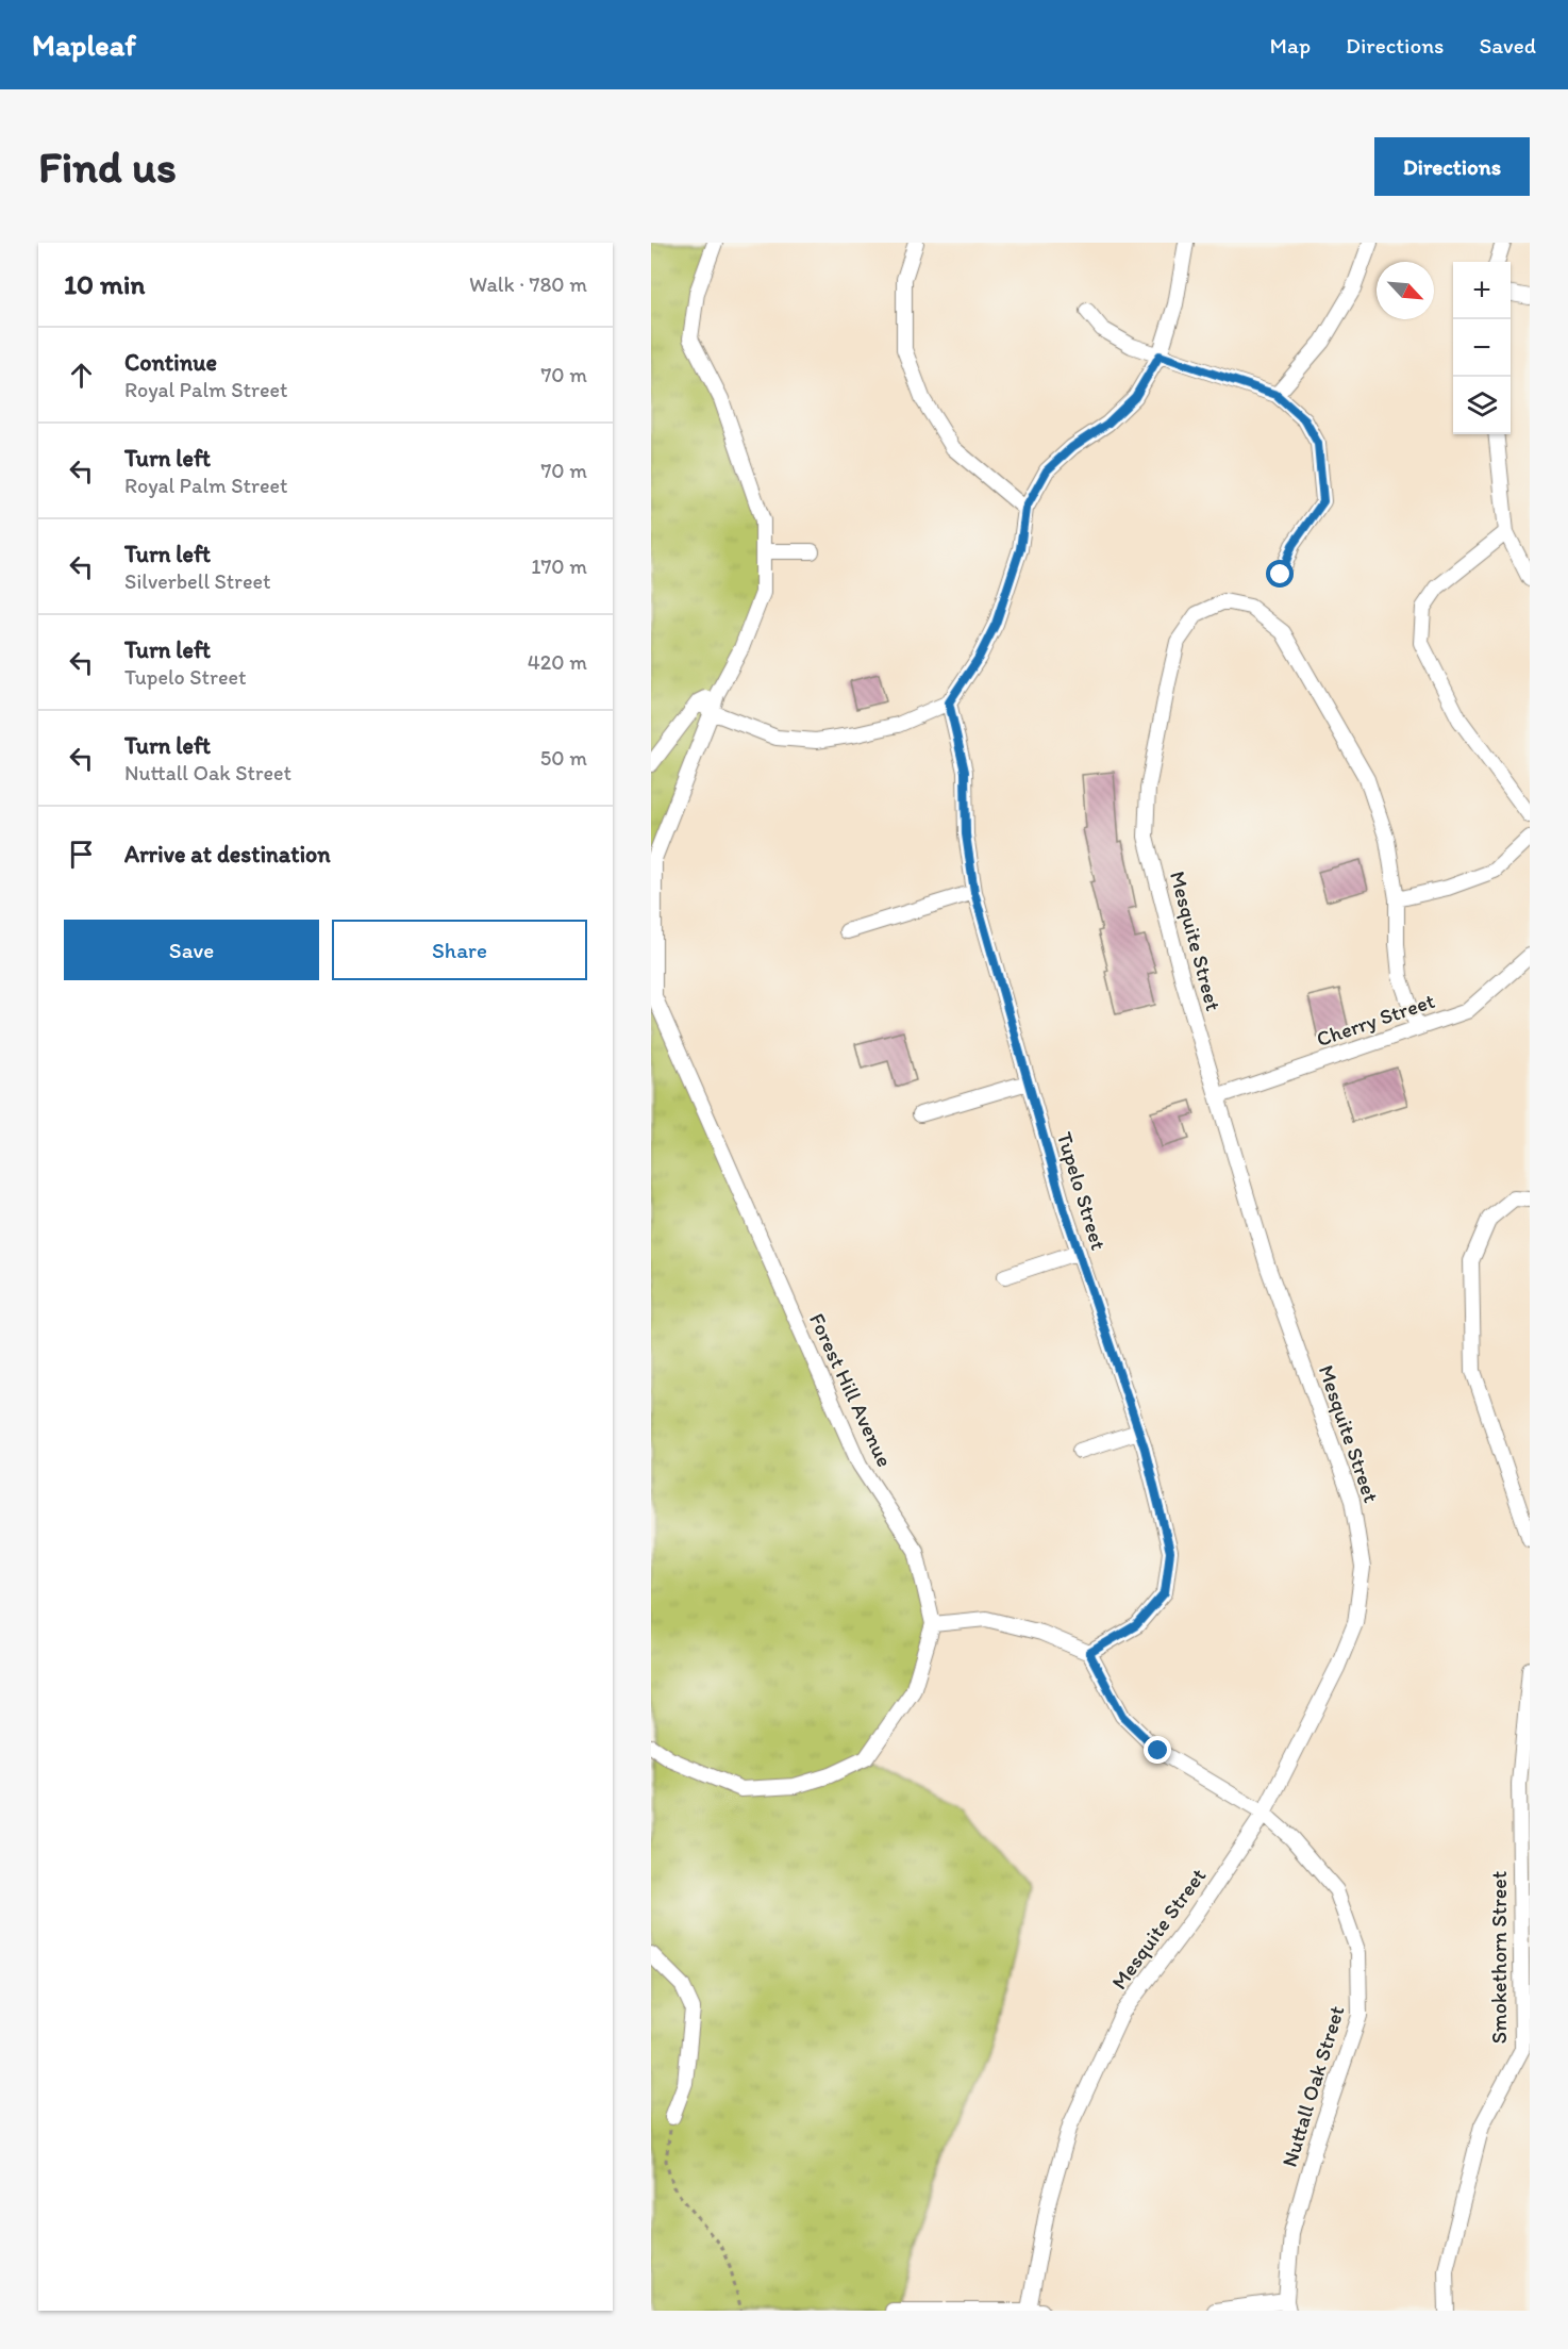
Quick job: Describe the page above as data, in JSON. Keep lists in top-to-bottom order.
{
  "streets": {
    "street": [
      "Mesquite Street",
      "Cherry Street",
      "Tupelo Street",
      "Forest Hill Avenue",
      "Smokethorn Street",
      "Nuttall Oak Street"
    ]
  },
  "crossings": [
    ["Mesquite Street", "Cherry Street"],
    ["Mesquite Street", "Nuttall Oak Street"],
    ["Tupelo Street", "Nuttall Oak Street"]
  ],
  "north": "bottom right",
  "page": {
    "header": "Mapleaf",
    "nav": ["Map", "Directions", "Saved"],
    "buttons": [
      "Directions",
      ["Save", "Share"]
    ],
    "title": "Find us",
    "heading": ["10 min", "Walk · 780 m"],
    "map_buttons": ["+", "−"],
    "list": [
      ["Continue", "Royal Palm Street", "70 m"],
      ["Turn left", "Royal Palm Street", "70 m"],
      ["Turn left", "Silverbell Street", "170 m"],
      ["Turn left", "Tupelo Street", "420 m"],
      ["Turn left", "Nuttall Oak Street", "50 m"],
      "Arrive at destination"
    ]
  }
}
